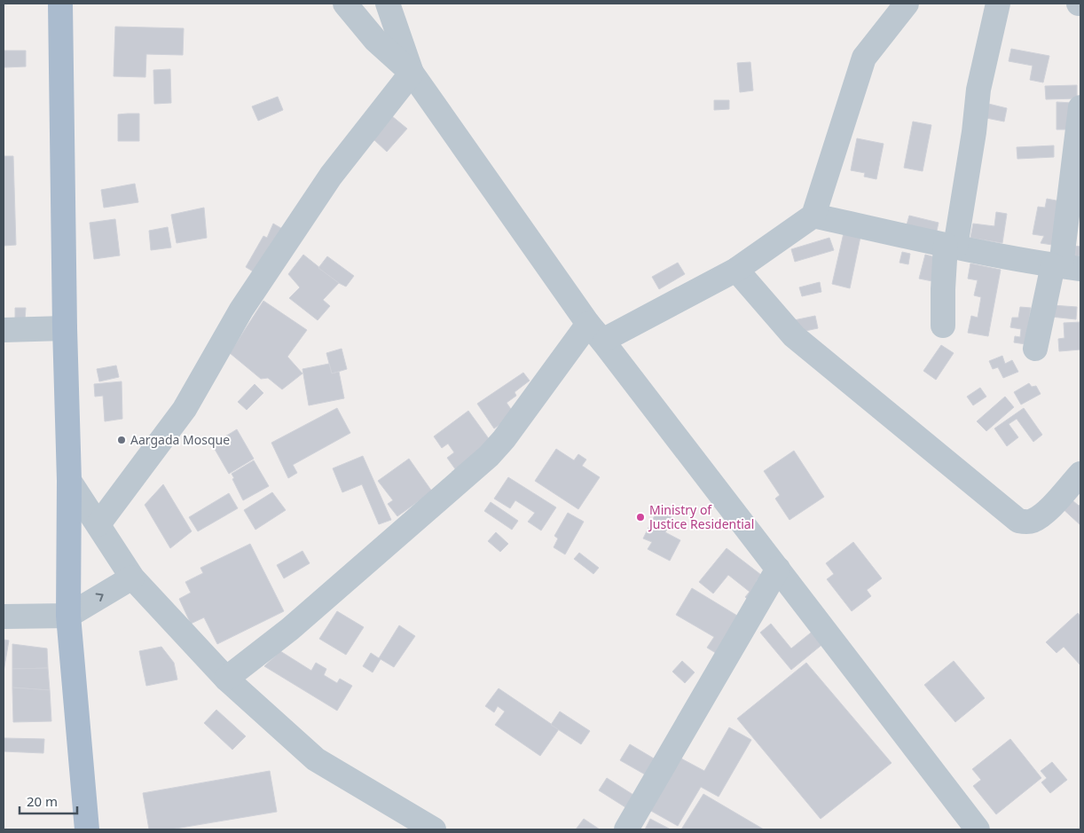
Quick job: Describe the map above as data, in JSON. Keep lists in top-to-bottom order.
{
  "places": ["Aargada Mosque", "Ministry of Justice Residential"],
  "scale_bar": "20 m"
}
